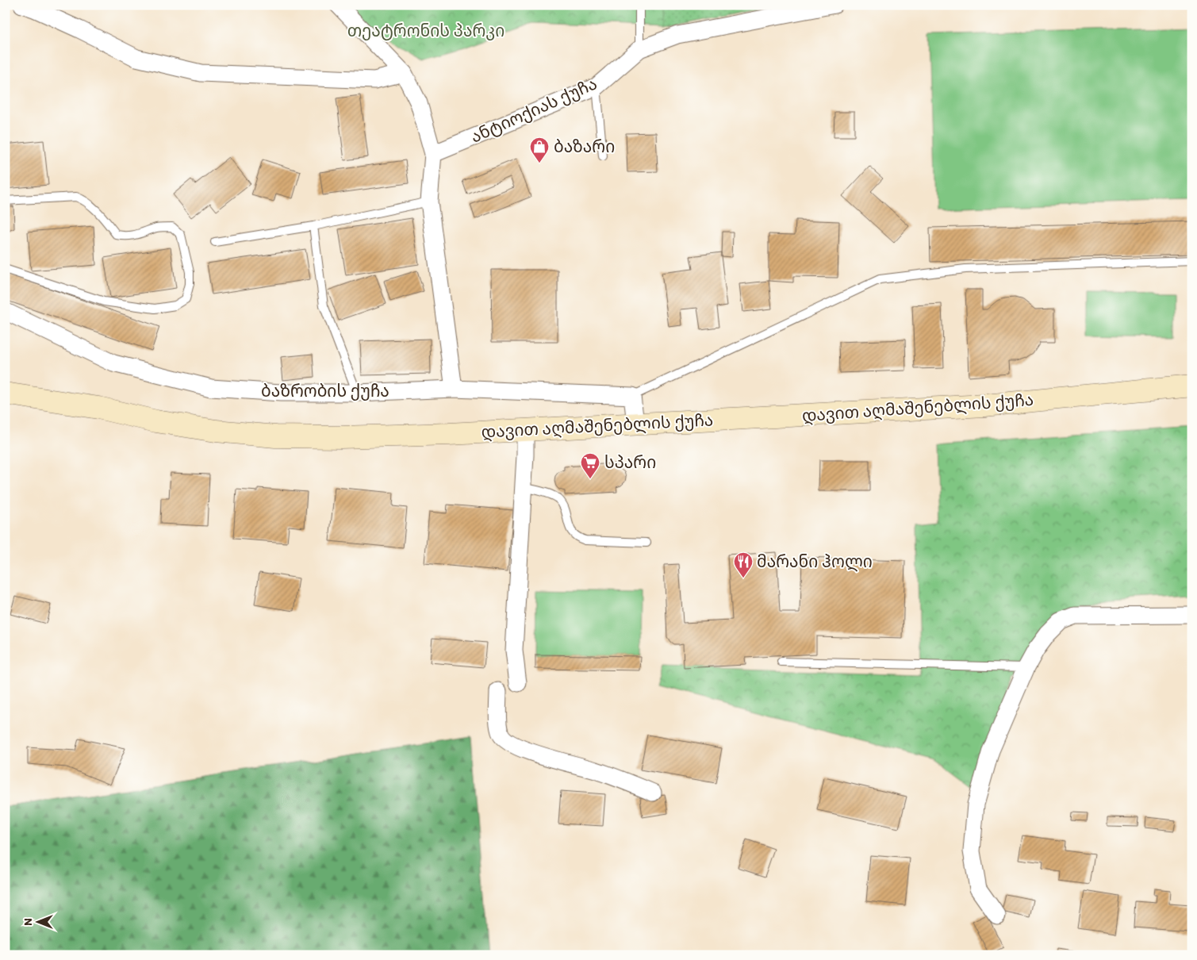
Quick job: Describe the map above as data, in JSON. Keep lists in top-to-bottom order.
{
  "streets": {
    "main road": ["დავით აღმაშენებლის ქუჩა"],
    "street": ["ანტიოქიას ქუჩა", "ბაზრობის ქუჩა"]
  },
  "parks": ["თეატრონის პარკი"],
  "places": {
    "shop": ["ბაზარი"],
    "supermarket": ["სპარი"],
    "restaurant": ["მარანი ჰოლი"]
  },
  "north": "left"
}
